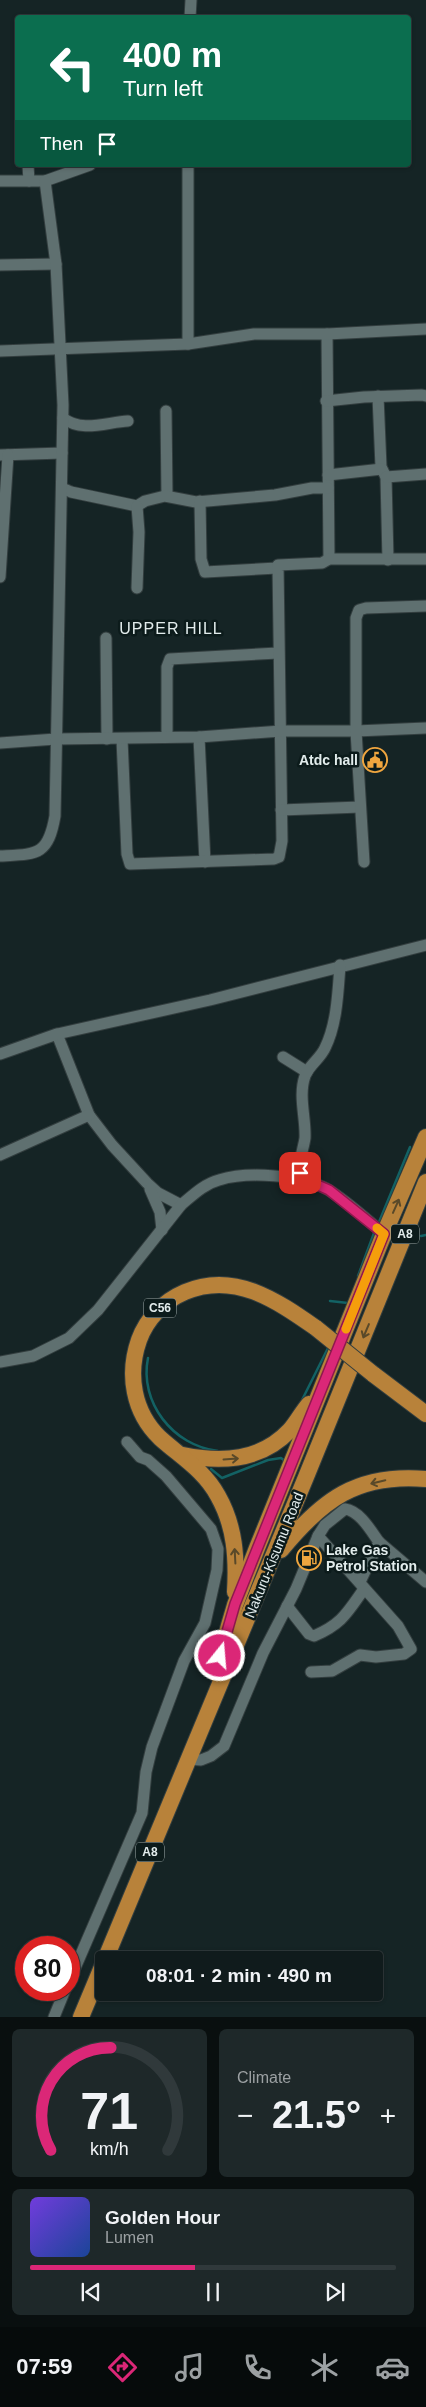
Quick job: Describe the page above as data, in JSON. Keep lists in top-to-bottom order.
{
  "streets": {
    "highway": ["A8", "C56", "Nakuru-Kisumu Road"]
  },
  "crossings": [
    ["A8", "Nakuru-Kisumu Road"]
  ],
  "districts": ["UPPER HILL"],
  "places": {
    "public building": ["Atdc hall"],
    "fuel station": ["Lake Gas Petrol Station"]
  },
  "page": {
    "turn": ["400 m", "Turn left"],
    "then": "Then",
    "limit": "80",
    "trip": "08:01 · 2 min · 490 m",
    "tile": "Climate",
    "heat": ["−", "21.5°", "+"],
    "song": ["Golden Hour", "Lumen"],
    "tabs": "07:59",
    "gauge": ["71", "km/h"]
  }
}
